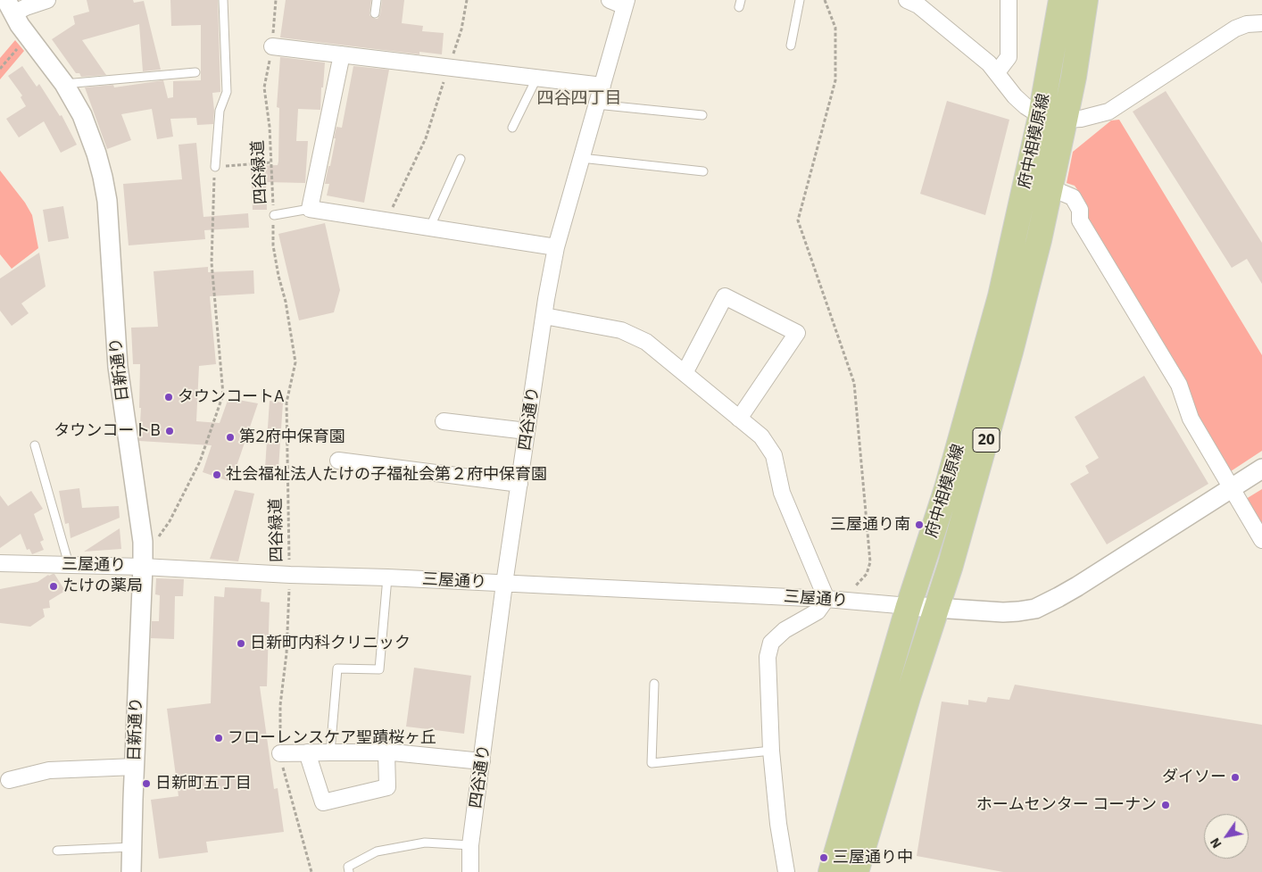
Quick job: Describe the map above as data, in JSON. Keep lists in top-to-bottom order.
{
  "streets": {
    "main road": ["府中相模原線", "20"],
    "street": ["日新通り", "四谷通り", "三屋通り"],
    "path": ["四谷緑道"]
  },
  "crossings": [
    ["府中相模原線", "三屋通り"],
    ["四谷緑道", "三屋通り"],
    ["日新通り", "三屋通り"],
    ["四谷通り", "三屋通り"]
  ],
  "districts": ["四谷四丁目"],
  "places": [
    "タウンコートA",
    "タウンコートB",
    "第2府中保育園",
    "社会福祉法人たけの子福祉会第２府中保育園",
    "三屋通り南",
    "たけの薬局",
    "日新町内科クリニック",
    "フローレンスケア聖蹟桜ヶ丘",
    "ダイソー",
    "日新町五丁目",
    "ホームセンター コーナン",
    "三屋通り中"
  ],
  "north": "bottom left"
}
